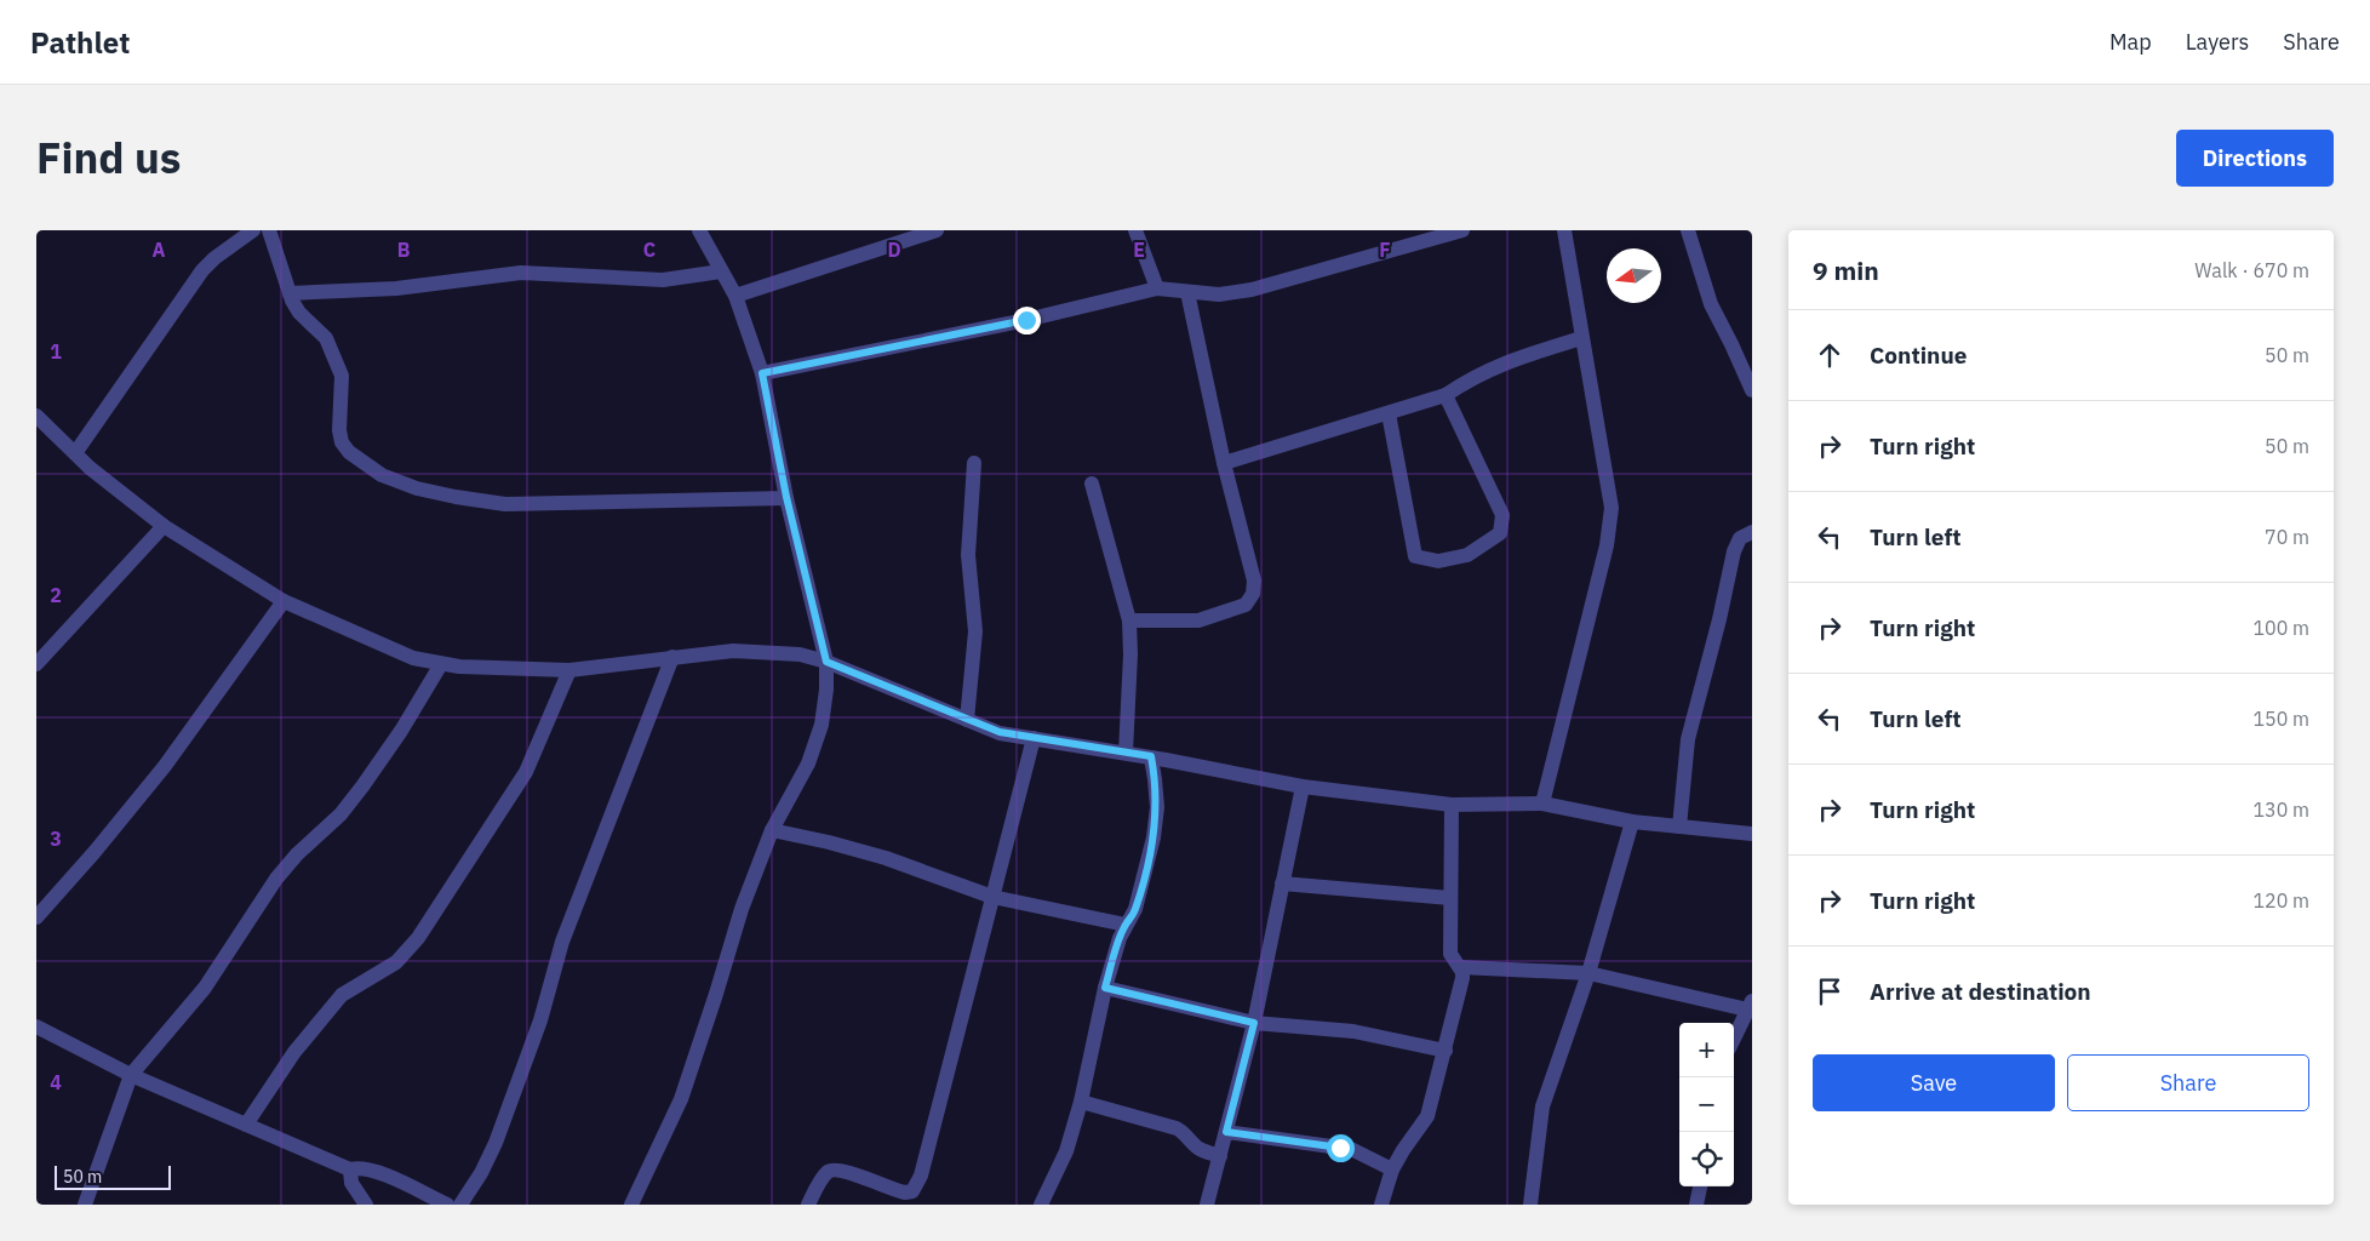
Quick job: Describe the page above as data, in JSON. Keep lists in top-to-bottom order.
{
  "scale_bar": "50 m",
  "north": "left",
  "page": {
    "header": "Pathlet",
    "nav": ["Map", "Layers", "Share"],
    "title": "Find us",
    "buttons": [
      "Directions",
      ["Save", "Share"]
    ],
    "heading": ["9 min", "Walk · 670 m"],
    "list": [
      ["Continue", "50 m"],
      ["Turn right", "50 m"],
      ["Turn left", "70 m"],
      ["Turn right", "100 m"],
      ["Turn left", "150 m"],
      ["Turn right", "130 m"],
      ["Turn right", "120 m"],
      "Arrive at destination"
    ],
    "map_buttons": ["+", "−"],
    "scale": "50 m"
  },
  "grid": {
    "columns": [
      "A",
      "B",
      "C",
      "D",
      "E",
      "F"
    ],
    "rows": [
      "1",
      "2",
      "3",
      "4"
    ]
  }
}
